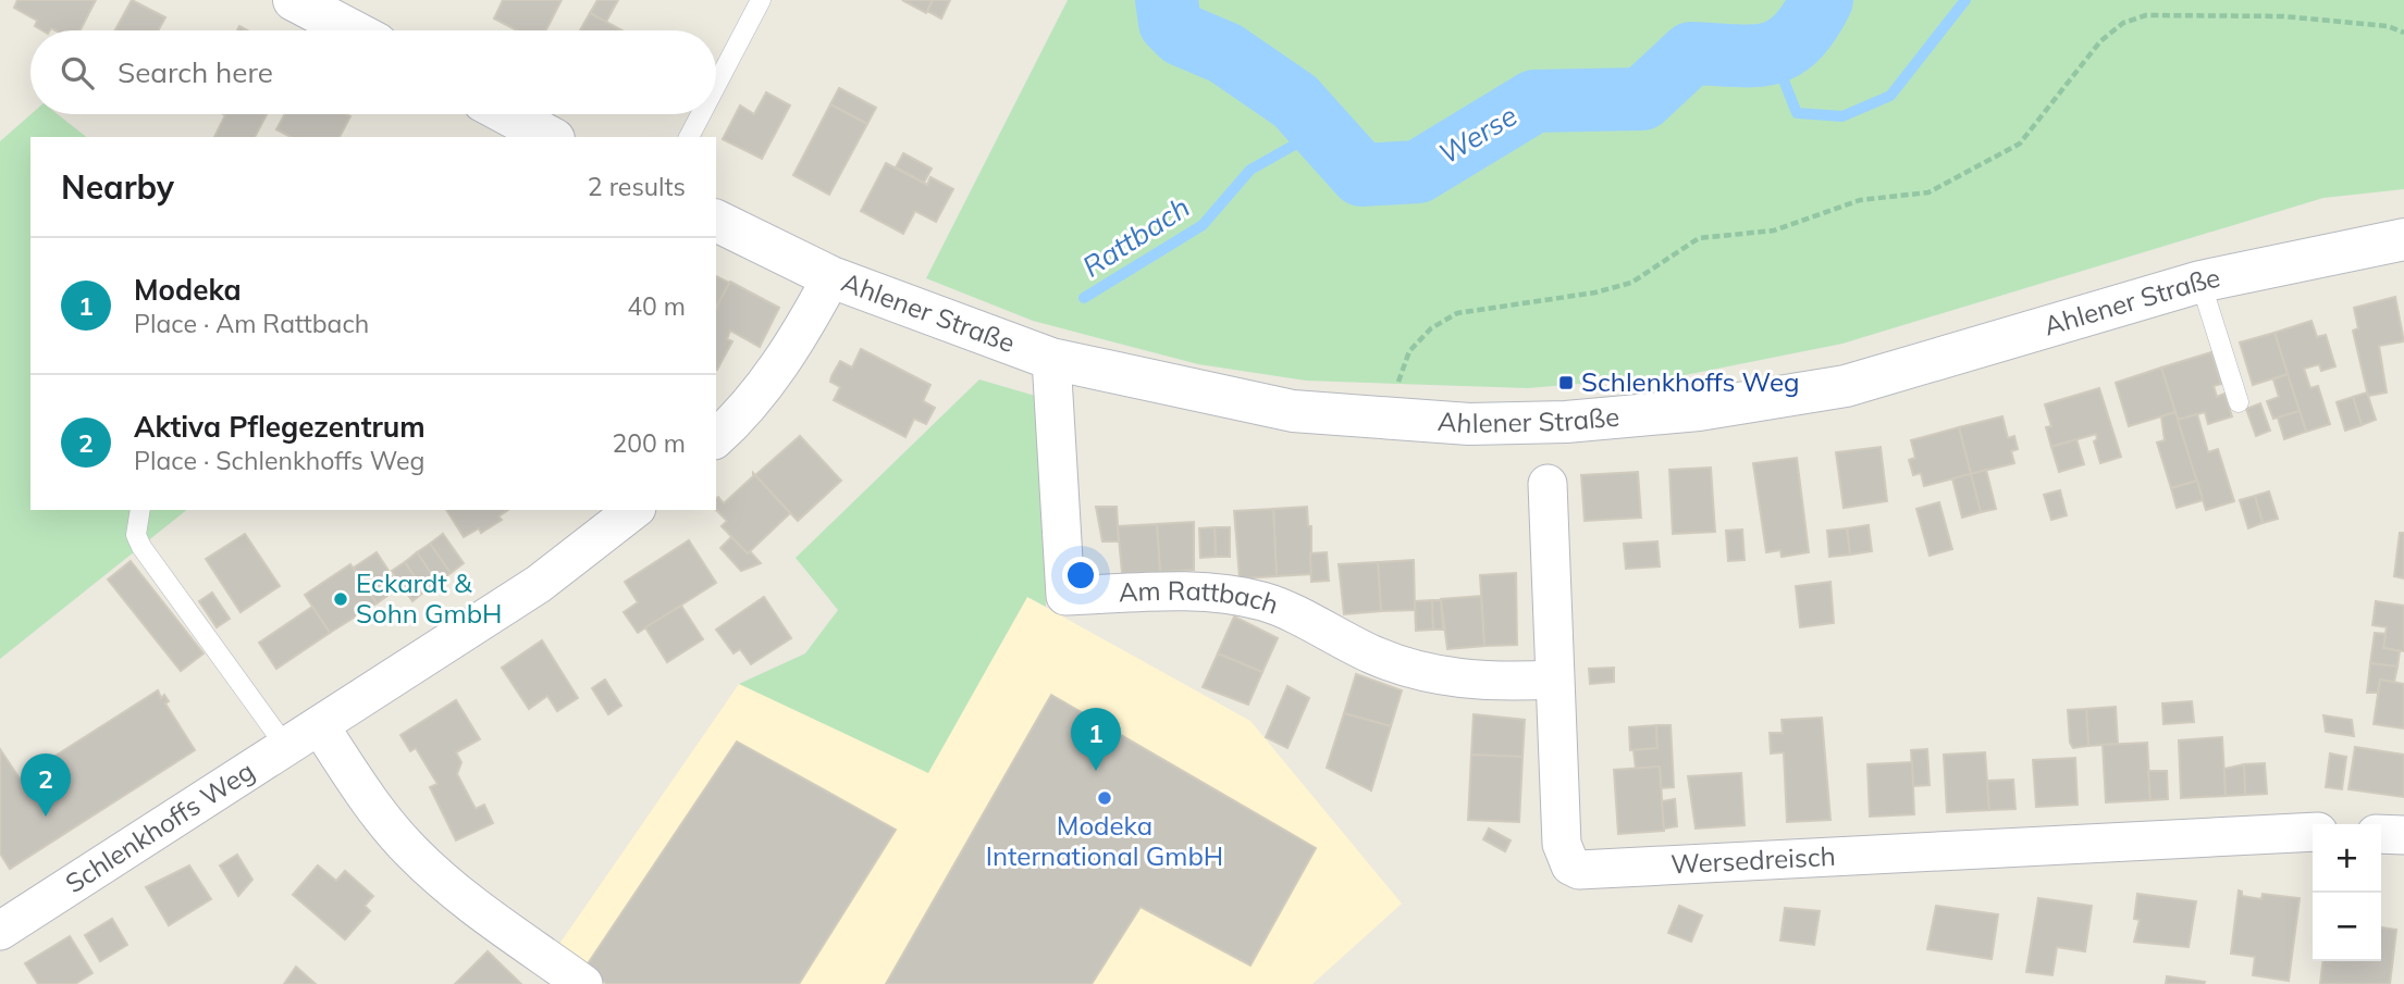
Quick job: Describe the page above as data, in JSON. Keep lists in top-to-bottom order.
{
  "streets": {
    "main road": ["Ahlener Straße"],
    "street": ["Am Rattbach", "Schlenkhoffs Weg", "Wersedreisch"]
  },
  "crossings": [
    ["Ahlener Straße", "Am Rattbach"],
    ["Am Rattbach", "Wersedreisch"]
  ],
  "water": ["Werse", "Rattbach"],
  "places": {
    "transit": ["Schlenkhoffs Weg"],
    "other": ["Eckardt & Sohn GmbH", "Modeka International GmbH"]
  },
  "page": {
    "search": "Search here",
    "heading": ["Nearby", "2 results"],
    "list": [
      {
        "mark": "1",
        "name": "Modeka",
        "note": "Place · Am Rattbach",
        "value": "40 m"
      },
      {
        "mark": "2",
        "name": "Aktiva Pflegezentrum",
        "note": "Place · Schlenkhoffs Weg",
        "value": "200 m"
      }
    ],
    "pins": ["1", "2"],
    "map_buttons": ["+", "−"]
  }
}
